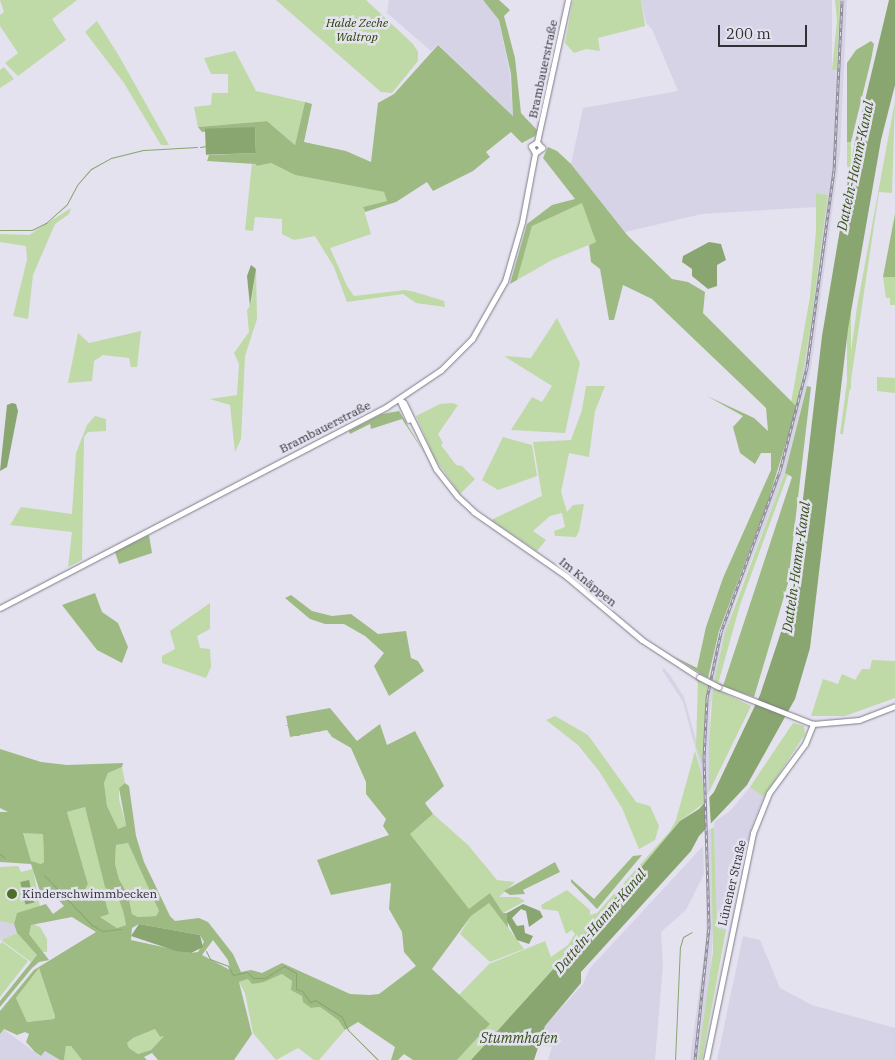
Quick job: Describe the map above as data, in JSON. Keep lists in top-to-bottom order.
{
  "streets": {
    "street": ["Brambauerstraße", "Im Knäppen", "Lünener Straße"]
  },
  "crossings": [
    ["Brambauerstraße", "Im Knäppen"],
    ["Im Knäppen", "Lünener Straße"]
  ],
  "water": ["Datteln-Hamm-Kanal", "Stummhafen"],
  "parks": ["Halde Zeche Waltrop"],
  "places": ["Kinderschwimmbecken"],
  "scale_bar": "200 m"
}
